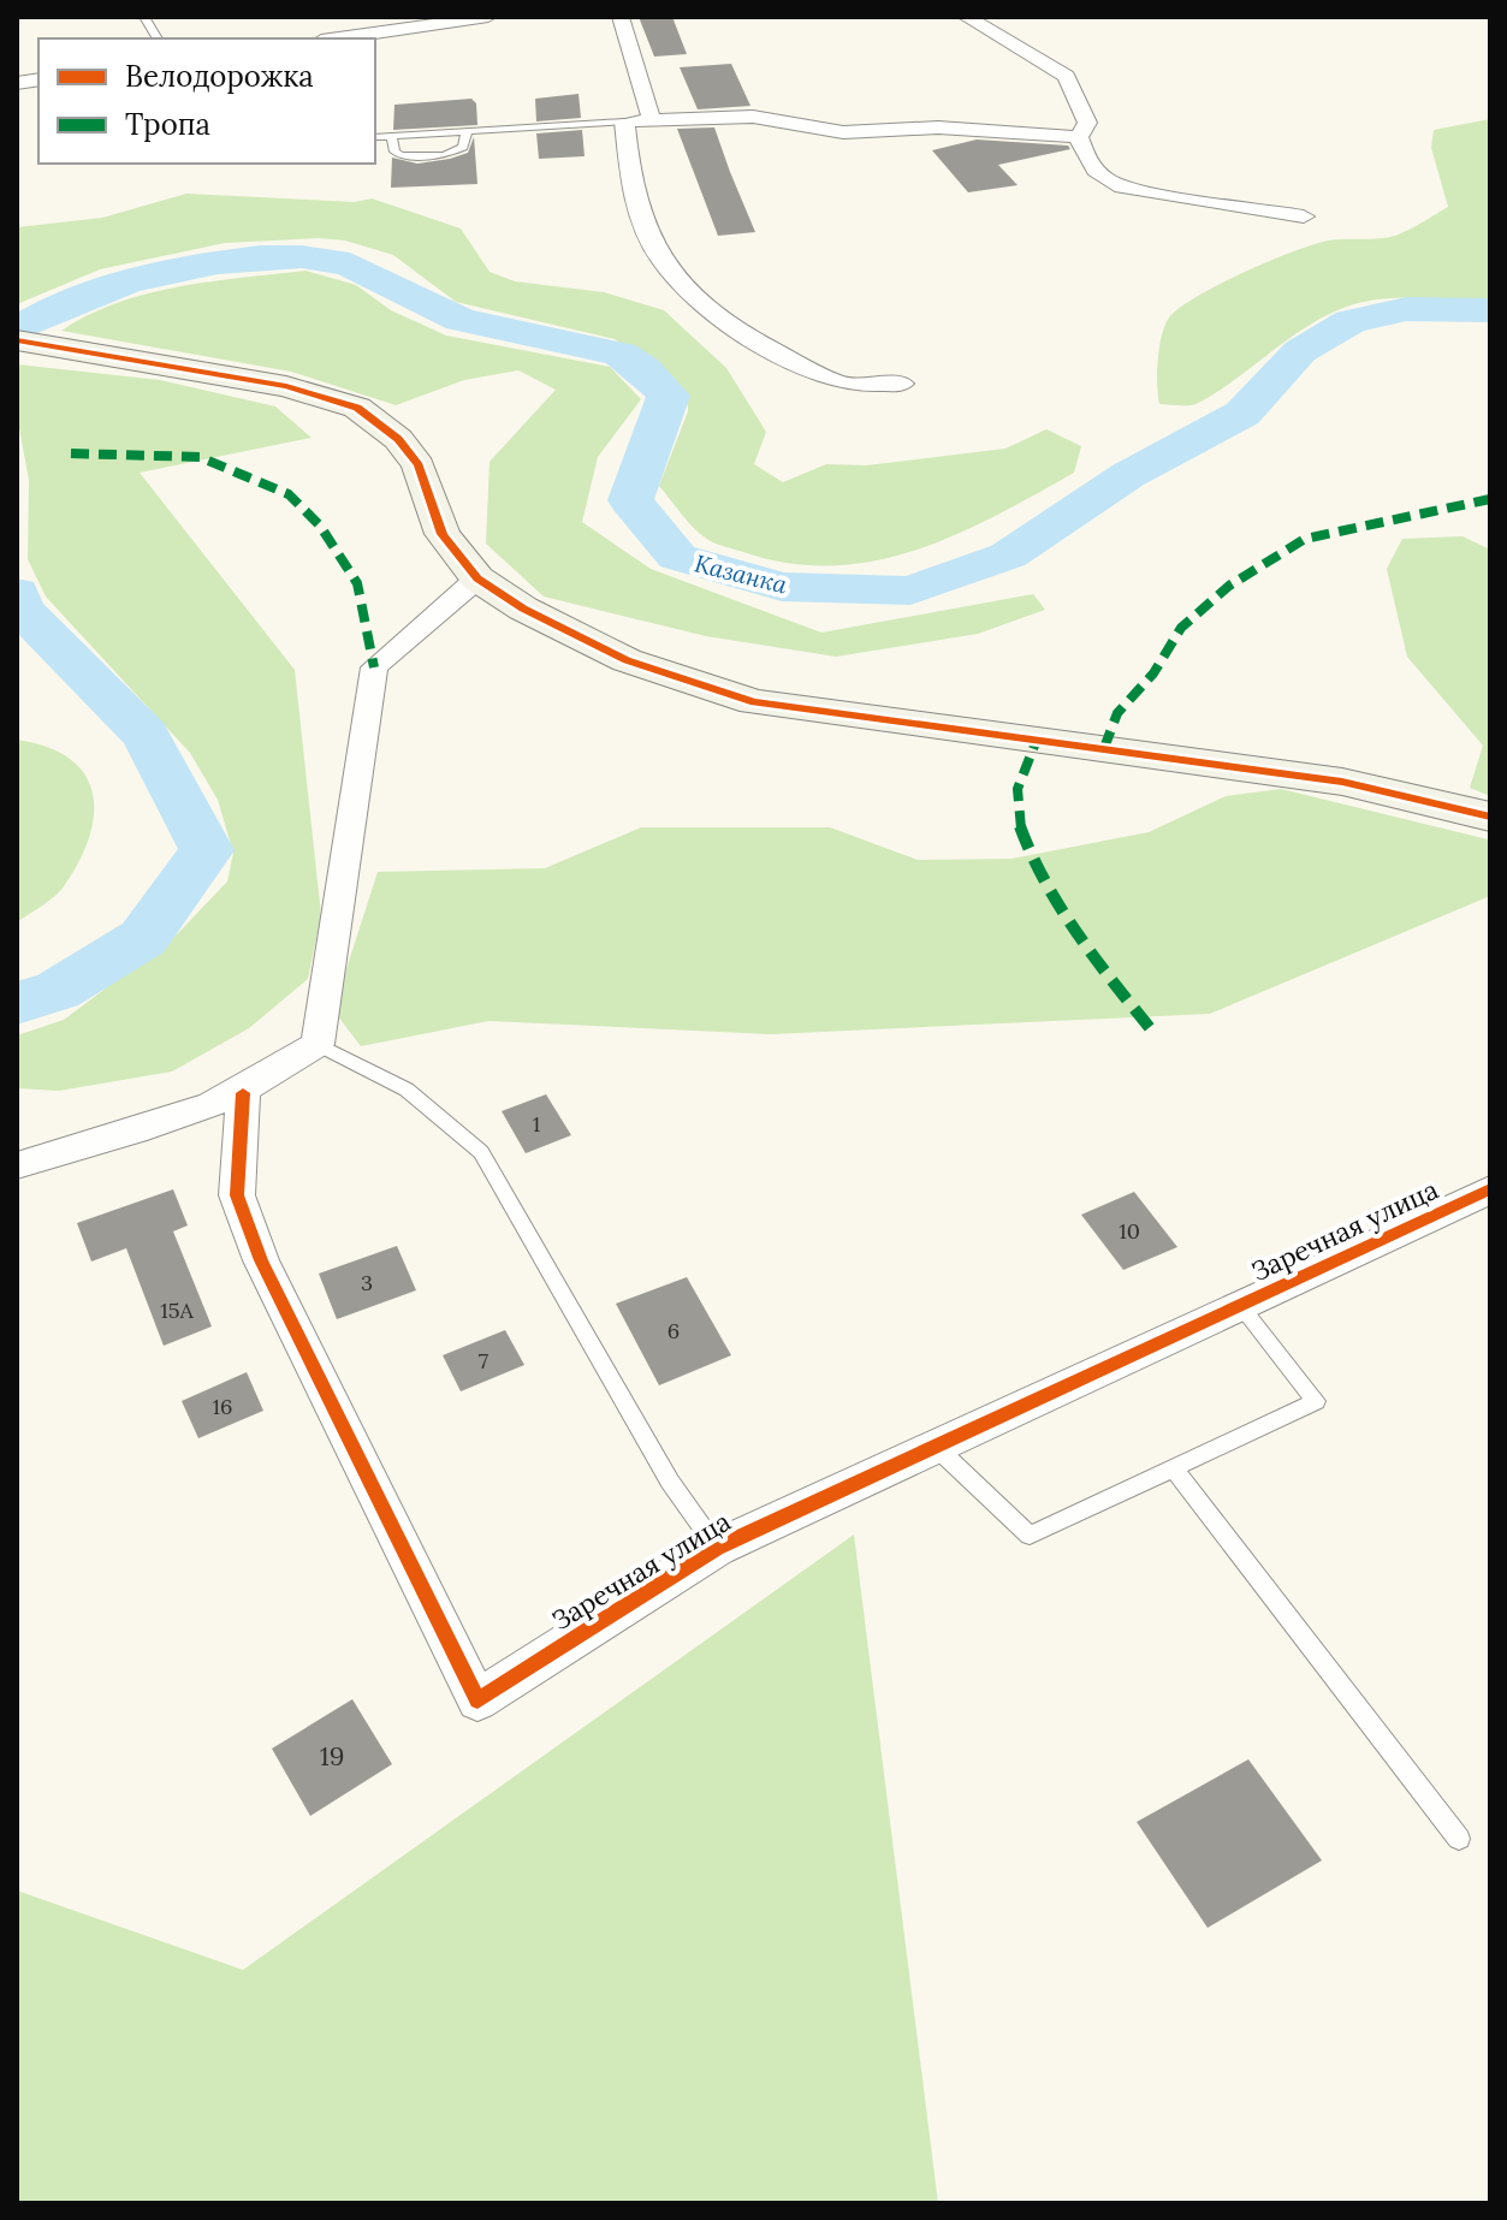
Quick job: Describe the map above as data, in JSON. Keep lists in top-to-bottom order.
{
  "streets": {
    "street": ["Заречная улица"]
  },
  "water": ["Казанка"],
  "house_numbers": [
    "1",
    "10",
    "3",
    "15А",
    "6",
    "7",
    "16",
    "19"
  ],
  "legend": ["Велодорожка", "Тропа"]
}
